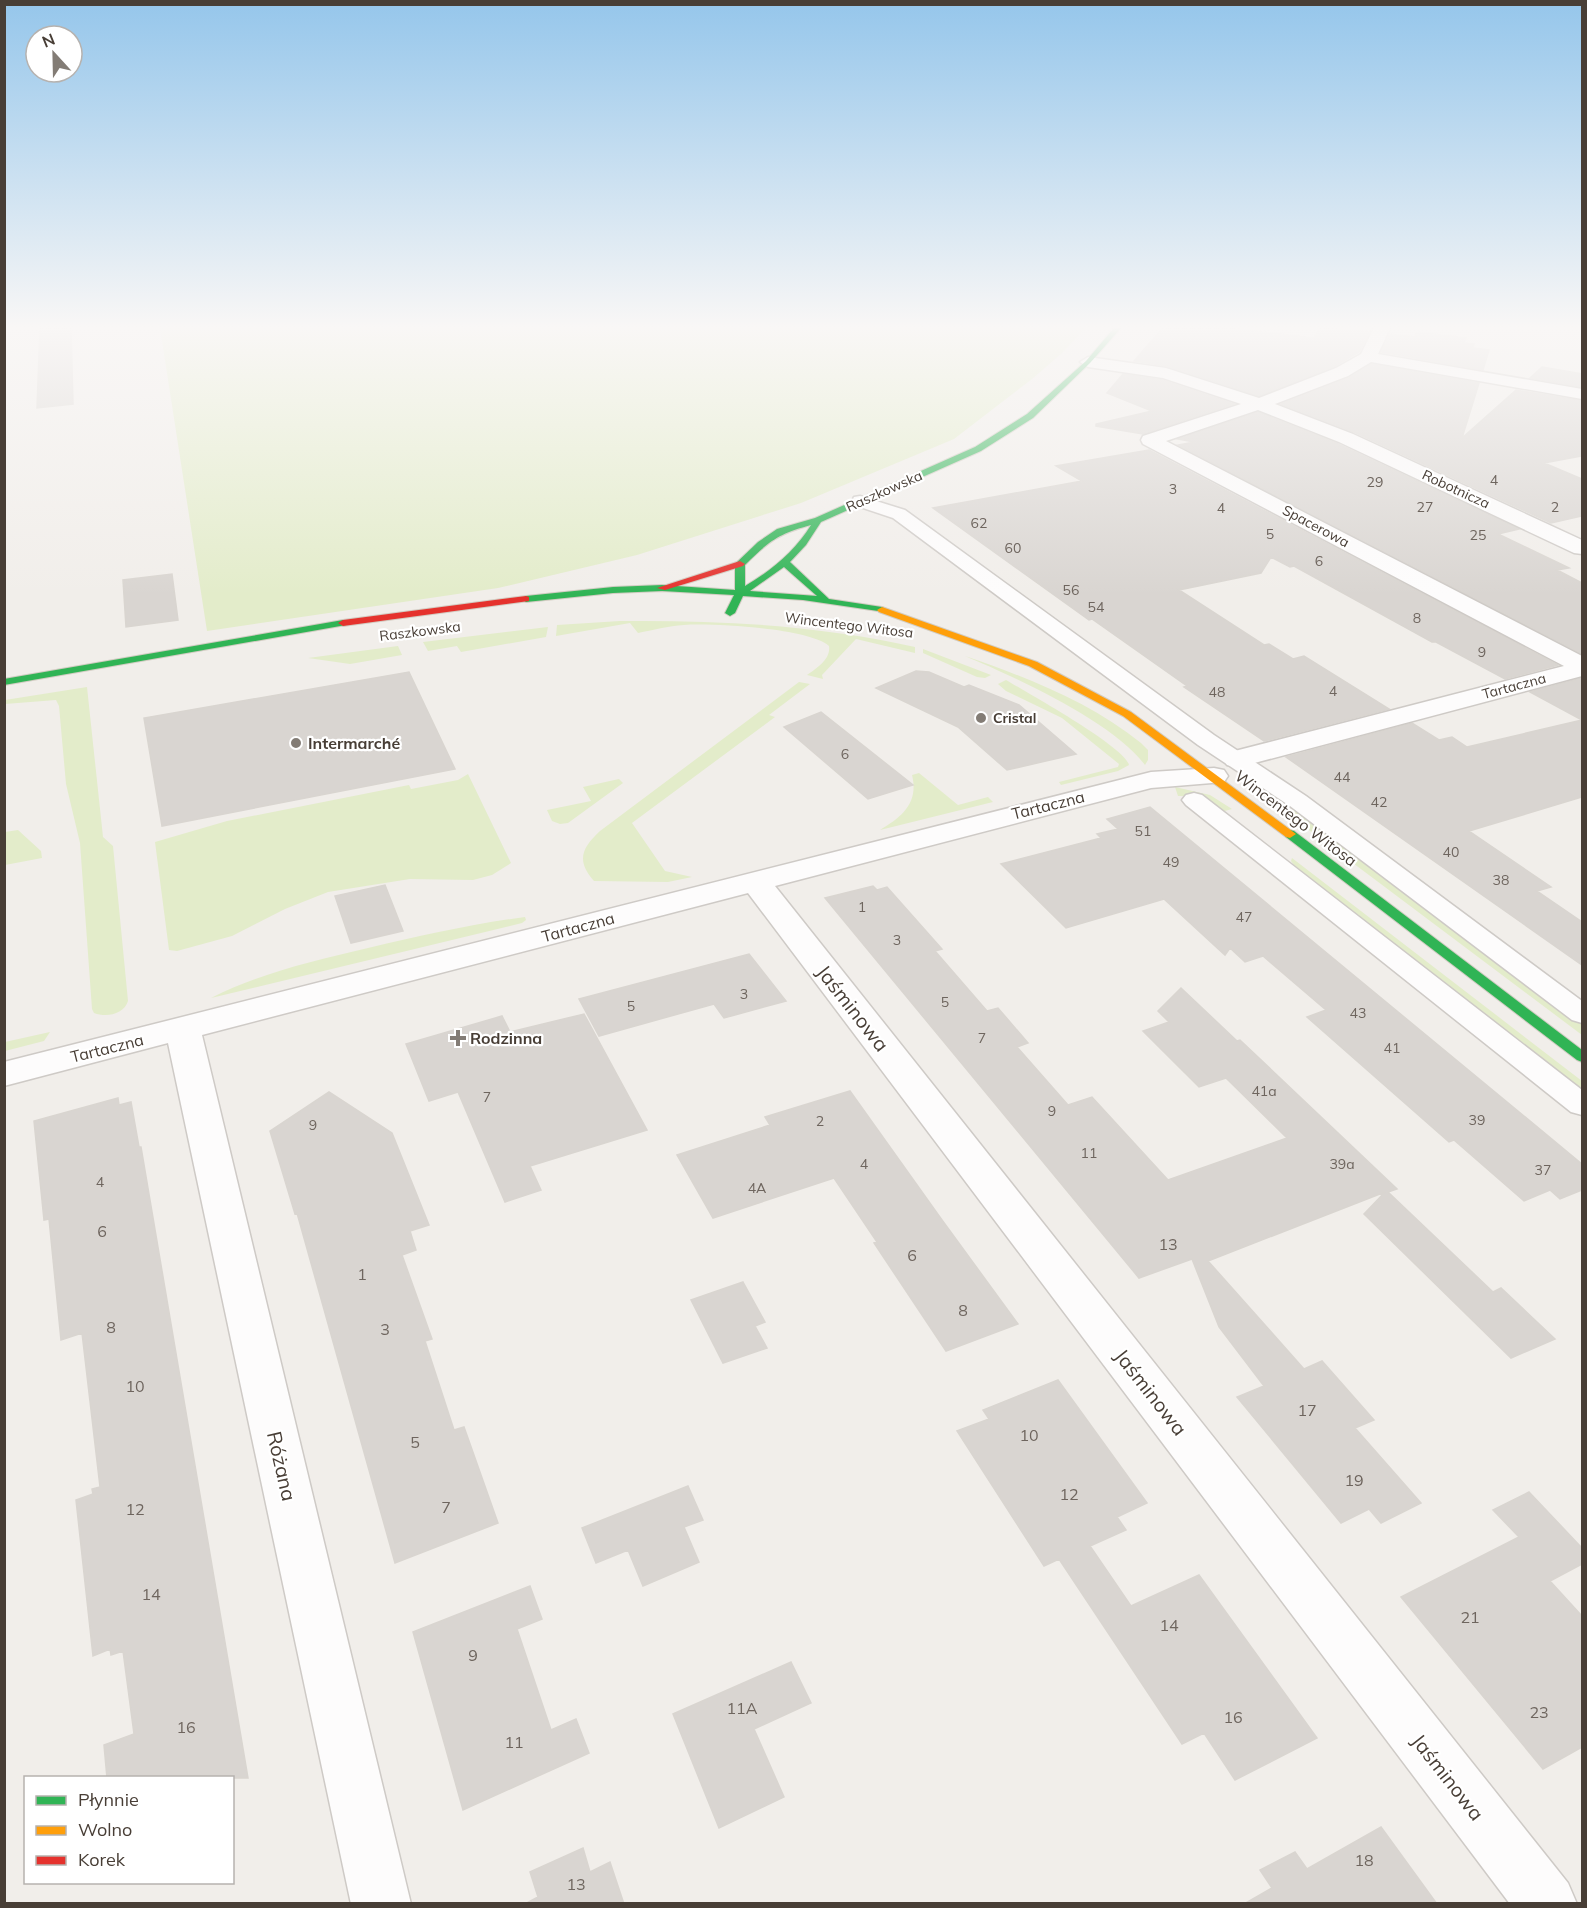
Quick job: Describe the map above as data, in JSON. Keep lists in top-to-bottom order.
{
  "streets": {
    "main road": ["Raszkowska", "Wincentego Witosa"],
    "street": [
      "Robotnicza",
      "Spacerowa",
      "Tartaczna",
      "Jaśminowa",
      "Różana"
    ]
  },
  "crossings": [
    ["Raszkowska", "Wincentego Witosa"],
    ["Spacerowa", "Tartaczna"],
    ["Wincentego Witosa", "Tartaczna"],
    ["Tartaczna", "Jaśminowa"],
    ["Tartaczna", "Różana"]
  ],
  "places": {
    "other": ["Cristal", "Intermarché"],
    "health": ["Rodzinna"]
  },
  "house_numbers": [
    "4",
    "29",
    "3",
    "27",
    "2",
    "4",
    "62",
    "5",
    "25",
    "60",
    "6",
    "56",
    "54",
    "8",
    "9",
    "4",
    "48",
    "6",
    "44",
    "42",
    "51",
    "40",
    "49",
    "38",
    "1",
    "47",
    "3",
    "3",
    "5",
    "5",
    "43",
    "7",
    "41",
    "41a",
    "7",
    "9",
    "39",
    "2",
    "9",
    "11",
    "4",
    "39a",
    "37",
    "4",
    "4A",
    "6",
    "13",
    "6",
    "1",
    "8",
    "8",
    "3",
    "10",
    "17",
    "10",
    "5",
    "19",
    "12",
    "7",
    "12",
    "14",
    "21",
    "14",
    "9",
    "11A",
    "23",
    "16",
    "16",
    "11",
    "18",
    "13"
  ],
  "legend": ["Płynnie", "Wolno", "Korek"],
  "north": "top"
}
